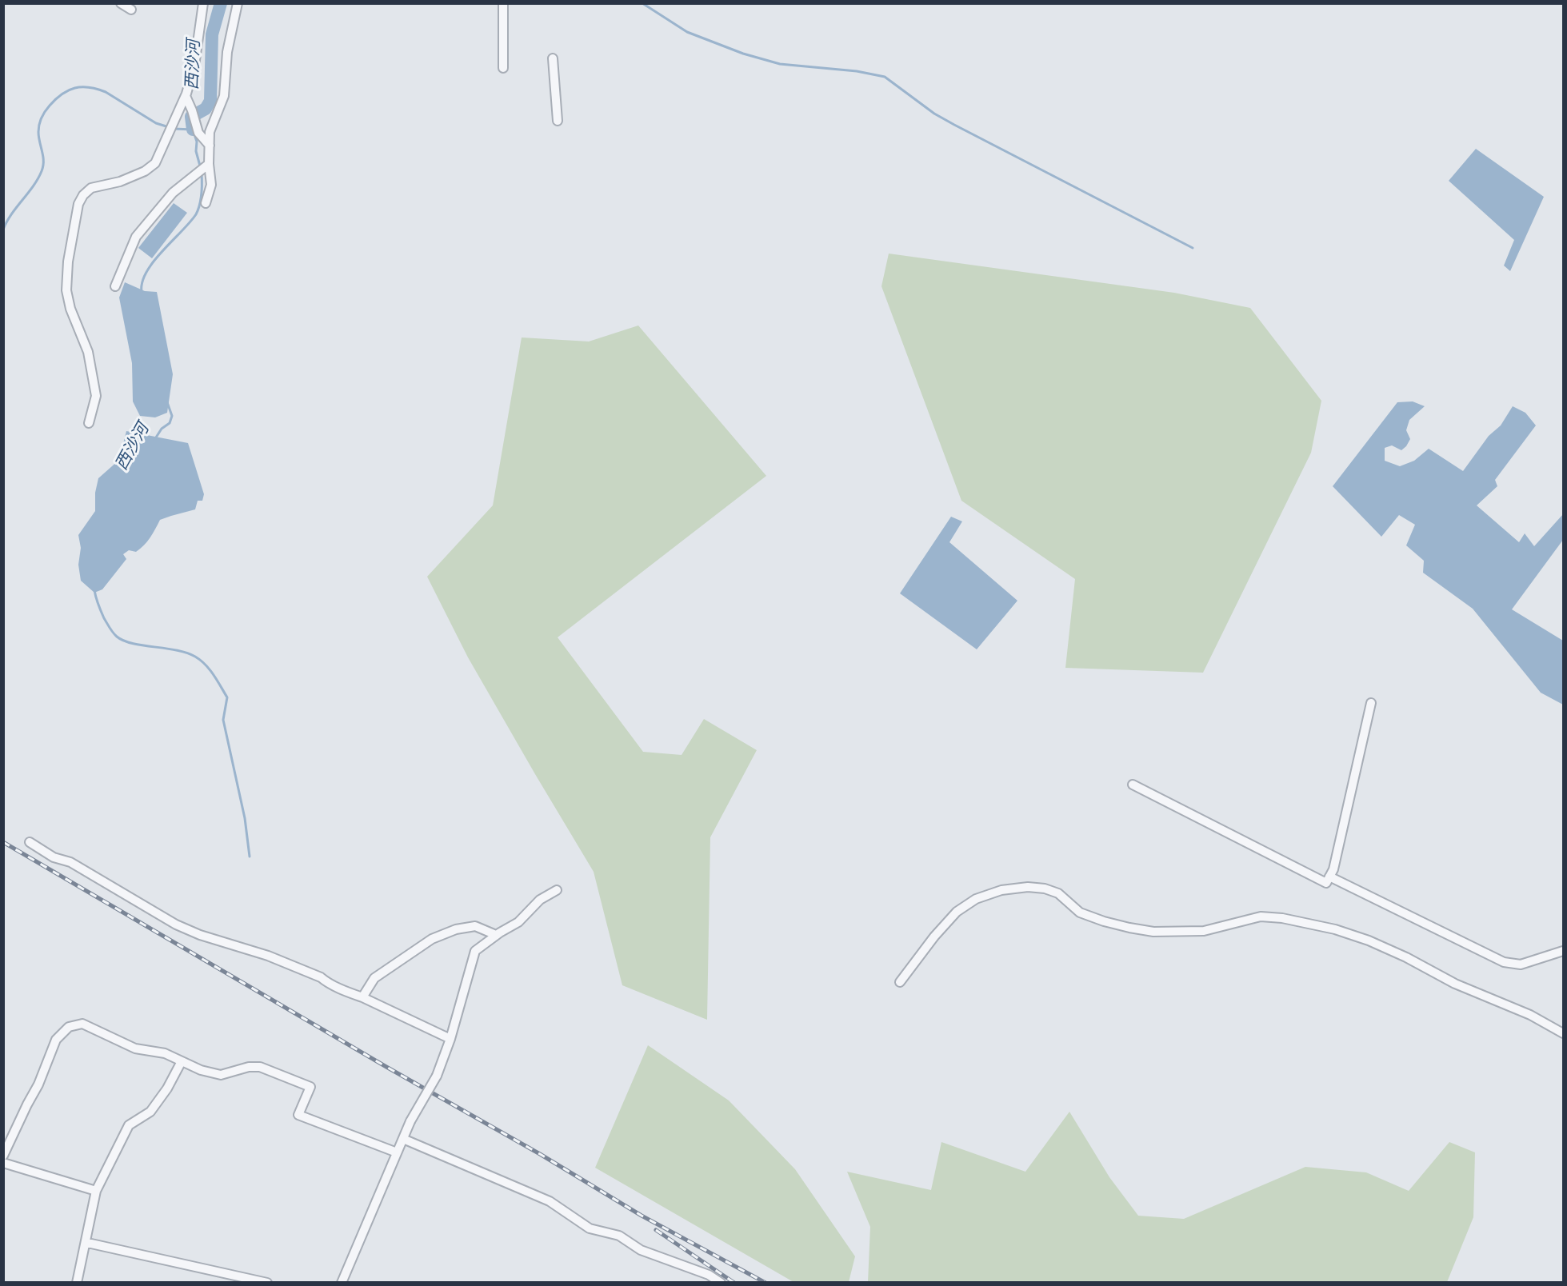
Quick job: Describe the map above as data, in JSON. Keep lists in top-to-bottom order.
{
  "water": ["西沙河"]
}
